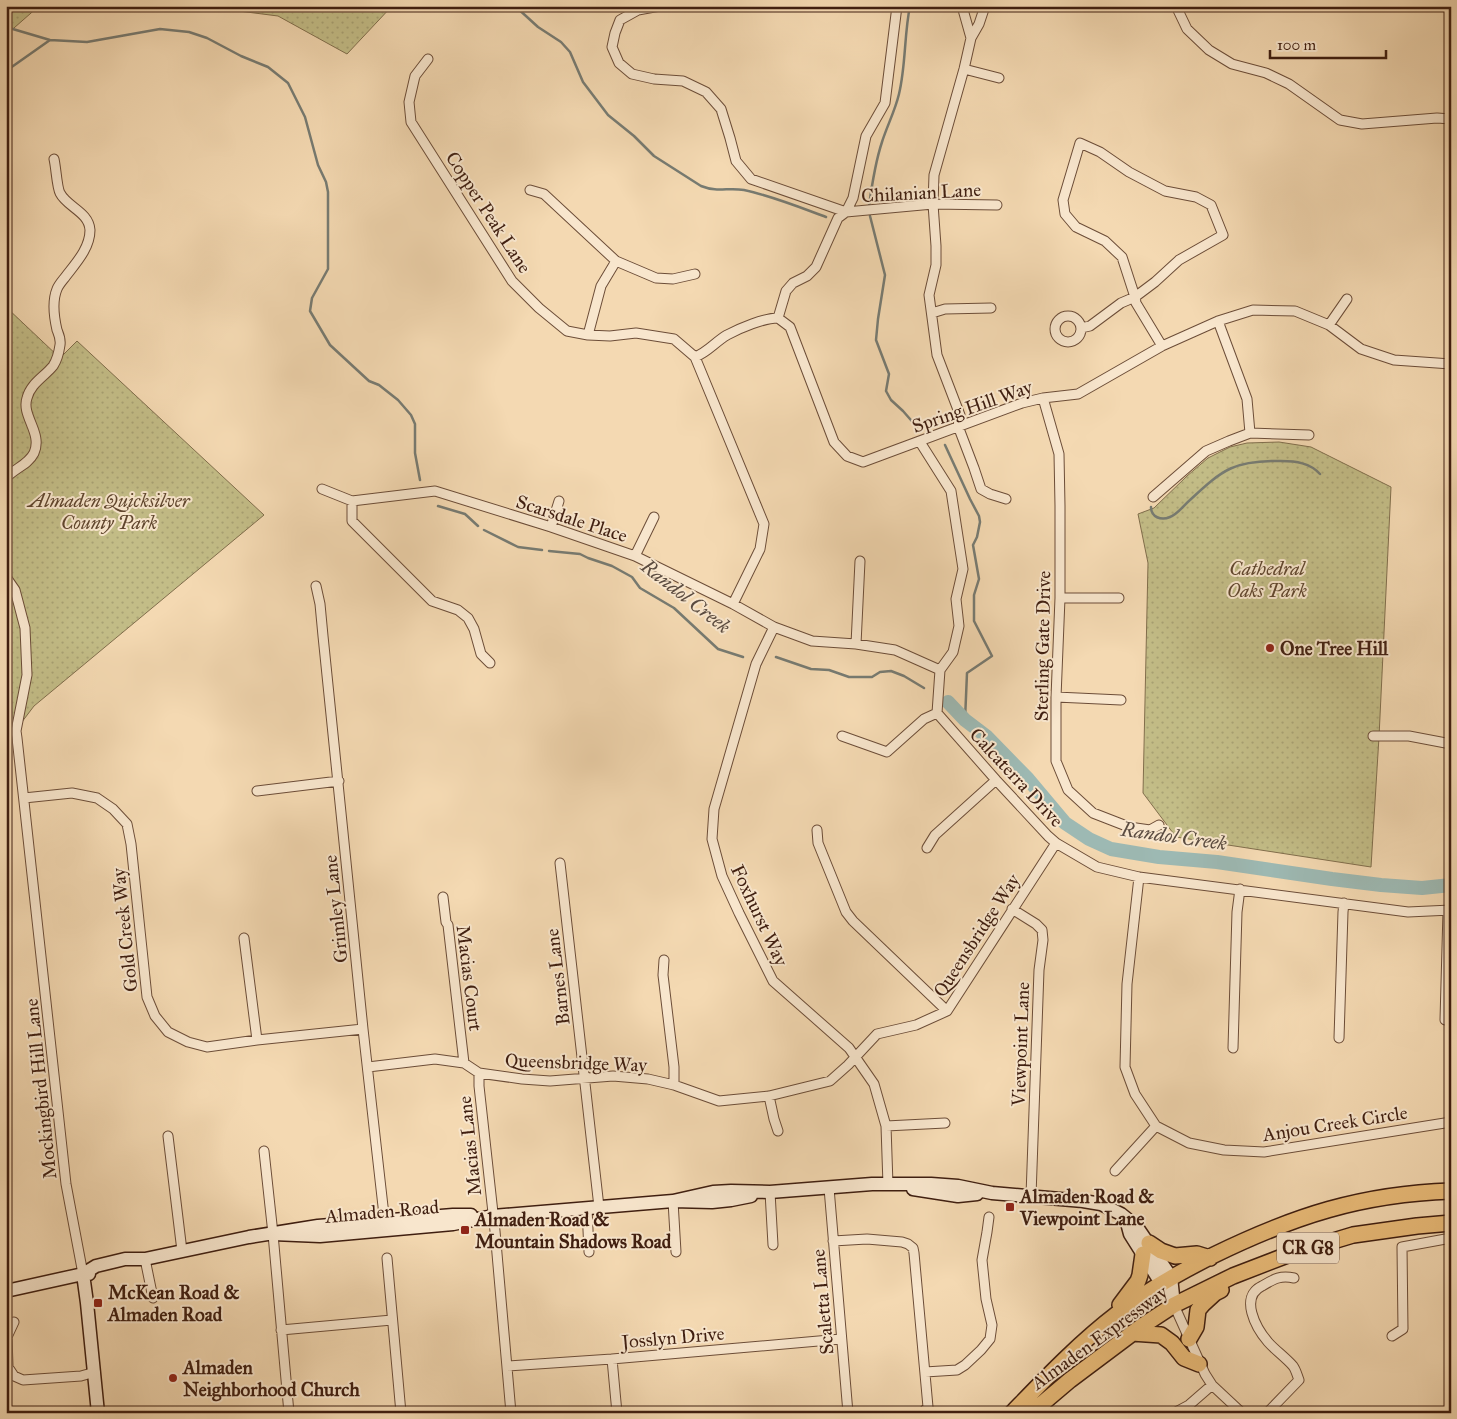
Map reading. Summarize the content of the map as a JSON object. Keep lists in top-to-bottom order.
{
  "streets": {
    "main road": ["CR G8", "Almaden Expressway"],
    "street": [
      "Chilanian Lane",
      "Copper Peak Lane",
      "Spring Hill Way",
      "Scarsdale Place",
      "Sterling Gate Drive",
      "Calcaterra Drive",
      "Grimley Lane",
      "Foxhurst Way",
      "Gold Creek Way",
      "Queensbridge Way",
      "Barnes Lane",
      "Macias Court",
      "Viewpoint Lane",
      "Mockingbird Hill Lane",
      "Anjou Creek Circle",
      "Macias Lane",
      "Almaden Road",
      "Scaletta Lane",
      "Josslyn Drive"
    ]
  },
  "crossings": [
    ["Copper Peak Lane", "Scarsdale Place"],
    ["Spring Hill Way", "Sterling Gate Drive"],
    ["Scarsdale Place", "Foxhurst Way"],
    ["Calcaterra Drive", "Queensbridge Way"],
    ["Calcaterra Drive", "Anjou Creek Circle"],
    ["Grimley Lane", "Gold Creek Way"],
    ["Grimley Lane", "Queensbridge Way"],
    ["Grimley Lane", "Almaden Road"],
    ["Foxhurst Way", "Queensbridge Way"],
    ["Foxhurst Way", "Almaden Road"],
    ["Gold Creek Way", "Mockingbird Hill Lane"],
    ["Queensbridge Way", "Barnes Lane"],
    ["Queensbridge Way", "Macias Court"],
    ["Queensbridge Way", "Viewpoint Lane"],
    ["Queensbridge Way", "Macias Lane"],
    ["Barnes Lane", "Almaden Road"],
    ["Viewpoint Lane", "Almaden Road"],
    ["Mockingbird Hill Lane", "Almaden Road"],
    ["Macias Lane", "Almaden Road"],
    ["Macias Lane", "Josslyn Drive"],
    ["Almaden Road", "Scaletta Lane"],
    ["Almaden Road", "Almaden Expressway"],
    ["Scaletta Lane", "Josslyn Drive"]
  ],
  "water": ["Randol Creek"],
  "parks": ["Almaden Quicksilver County Park", "Cathedral Oaks Park"],
  "places": {
    "other": ["One Tree Hill", "Almaden Neighborhood Church"],
    "transit": ["Almaden Road & Viewpoint Lane", "Almaden Road & Mountain Shadows Road", "McKean Road & Almaden Road"]
  },
  "scale_bar": "100 m"
}
